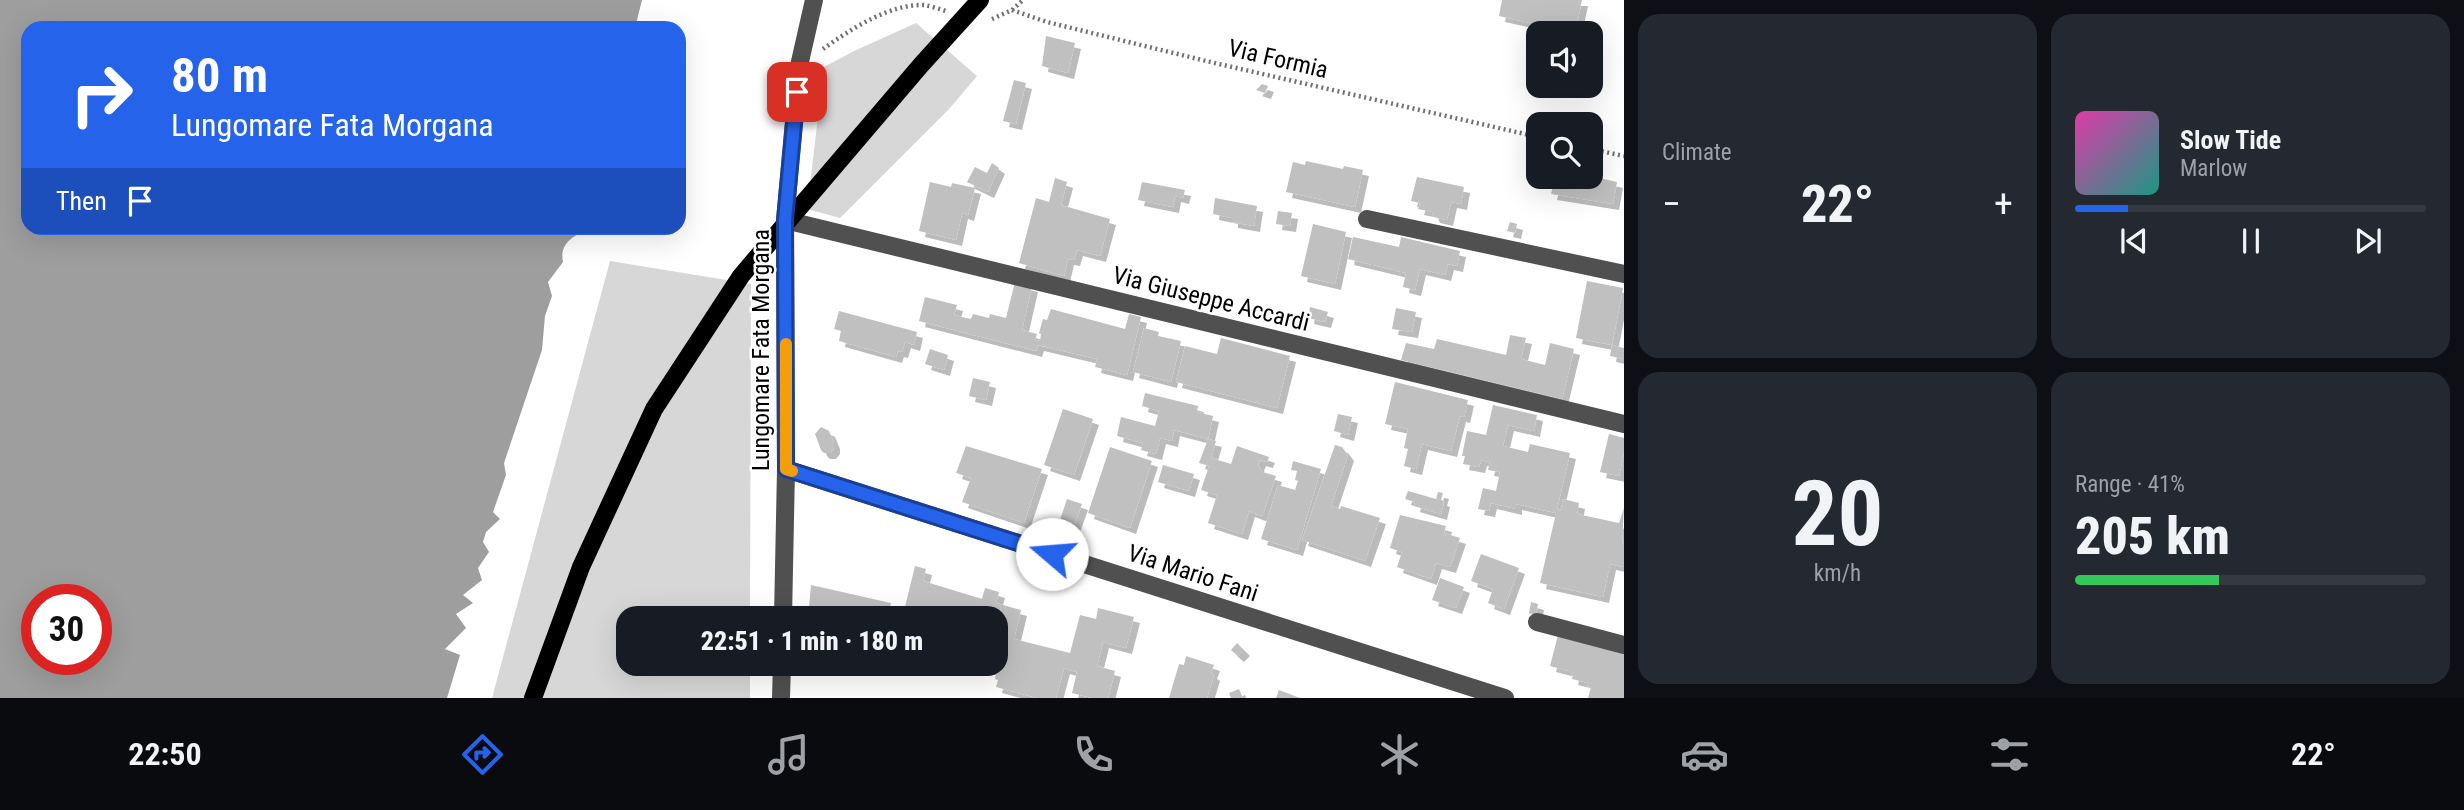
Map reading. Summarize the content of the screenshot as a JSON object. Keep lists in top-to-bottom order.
{
  "streets": {
    "street": ["Via Giuseppe Accardi", "Lungomare Fata Morgana", "Via Mario Fani"],
    "path": ["Via Formia"]
  },
  "crossings": [
    ["Via Giuseppe Accardi", "Lungomare Fata Morgana"],
    ["Lungomare Fata Morgana", "Via Mario Fani"]
  ],
  "page": {
    "tile": [
      "Climate",
      ["20", "km/h"],
      ["Range · 41%", "205 km"]
    ],
    "turn": ["80 m", "Lungomare Fata Morgana"],
    "song": ["Slow Tide", "Marlow"],
    "then": "Then",
    "heat": ["−", "22°", "+"],
    "limit": "30",
    "trip": "22:51 · 1 min · 180 m",
    "tabs": ["22:50", "22°"]
  }
}
